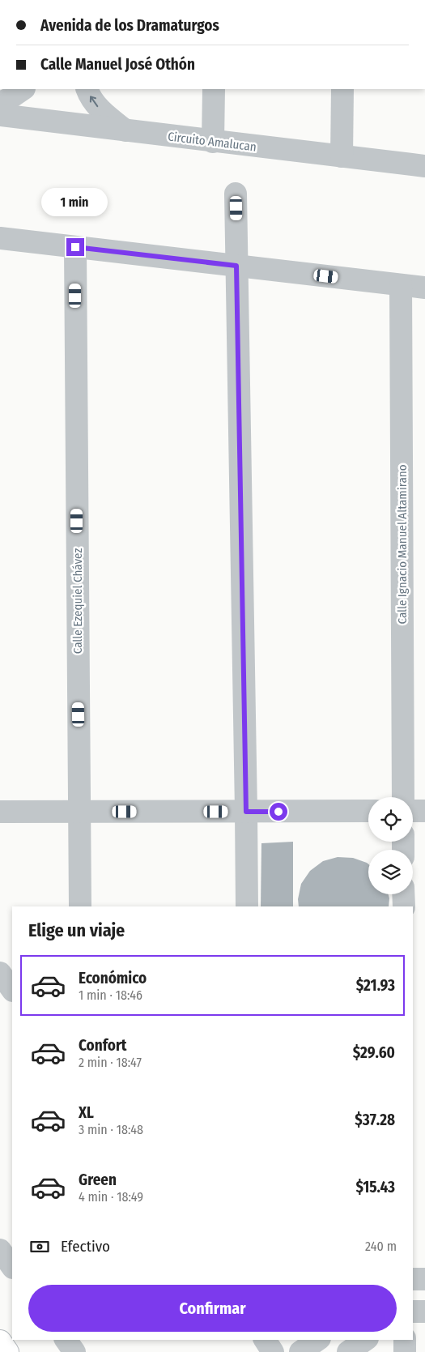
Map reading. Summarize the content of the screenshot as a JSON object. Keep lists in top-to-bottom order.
{
  "streets": {
    "street": ["Circuito Amalucan", "Calle Ignacio Manuel Altamirano", "Calle Ezequiel Chávez"]
  },
  "page": {
    "banner": ["Avenida de los Dramaturgos", "Calle Manuel José Othón"],
    "bubble": "1 min",
    "heading": "Elige un viaje",
    "list": [
      {
        "name": "Económico",
        "note": "1 min · 18:46",
        "value": "$21.93"
      },
      {
        "name": "Confort",
        "note": "2 min · 18:47",
        "value": "$29.60"
      },
      {
        "name": "XL",
        "note": "3 min · 18:48",
        "value": "$37.28"
      },
      {
        "name": "Green",
        "note": "4 min · 18:49",
        "value": "$15.43"
      }
    ],
    "pay": ["Efectivo", "240 m"],
    "buttons": "Confirmar"
  }
}
